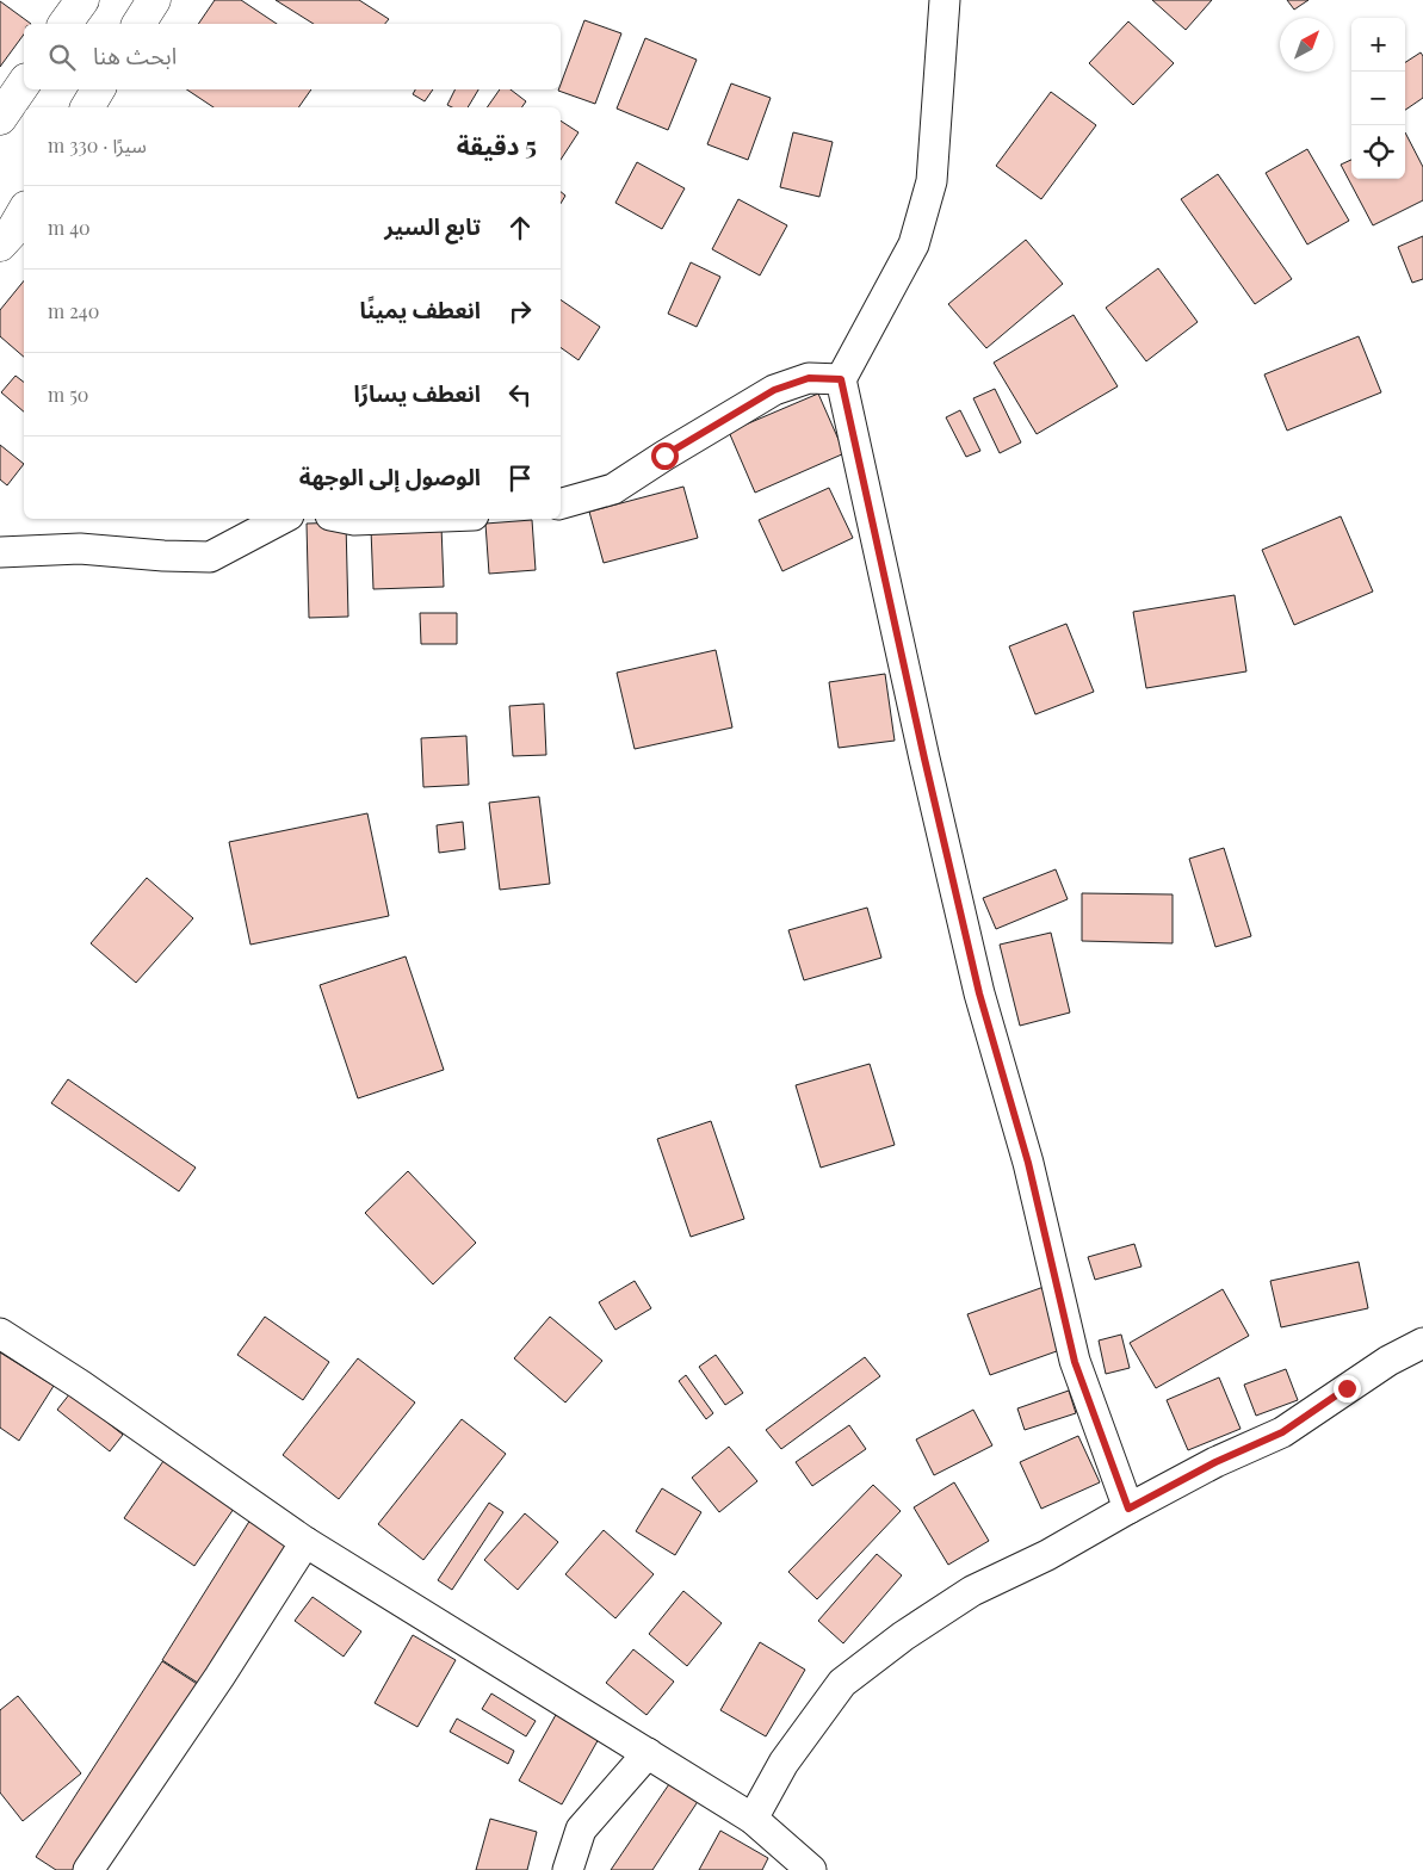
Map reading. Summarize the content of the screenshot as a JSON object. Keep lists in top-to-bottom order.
{
  "north": "top right",
  "page": {
    "map_buttons": ["+", "−"],
    "search": "ابحث هنا",
    "heading": ["5 دقيقة", "سيرًا · 330 m"],
    "list": [
      ["تابع السير", "40 m"],
      ["انعطف يمينًا", "240 m"],
      ["انعطف يسارًا", "50 m"],
      "الوصول إلى الوجهة"
    ]
  }
}
